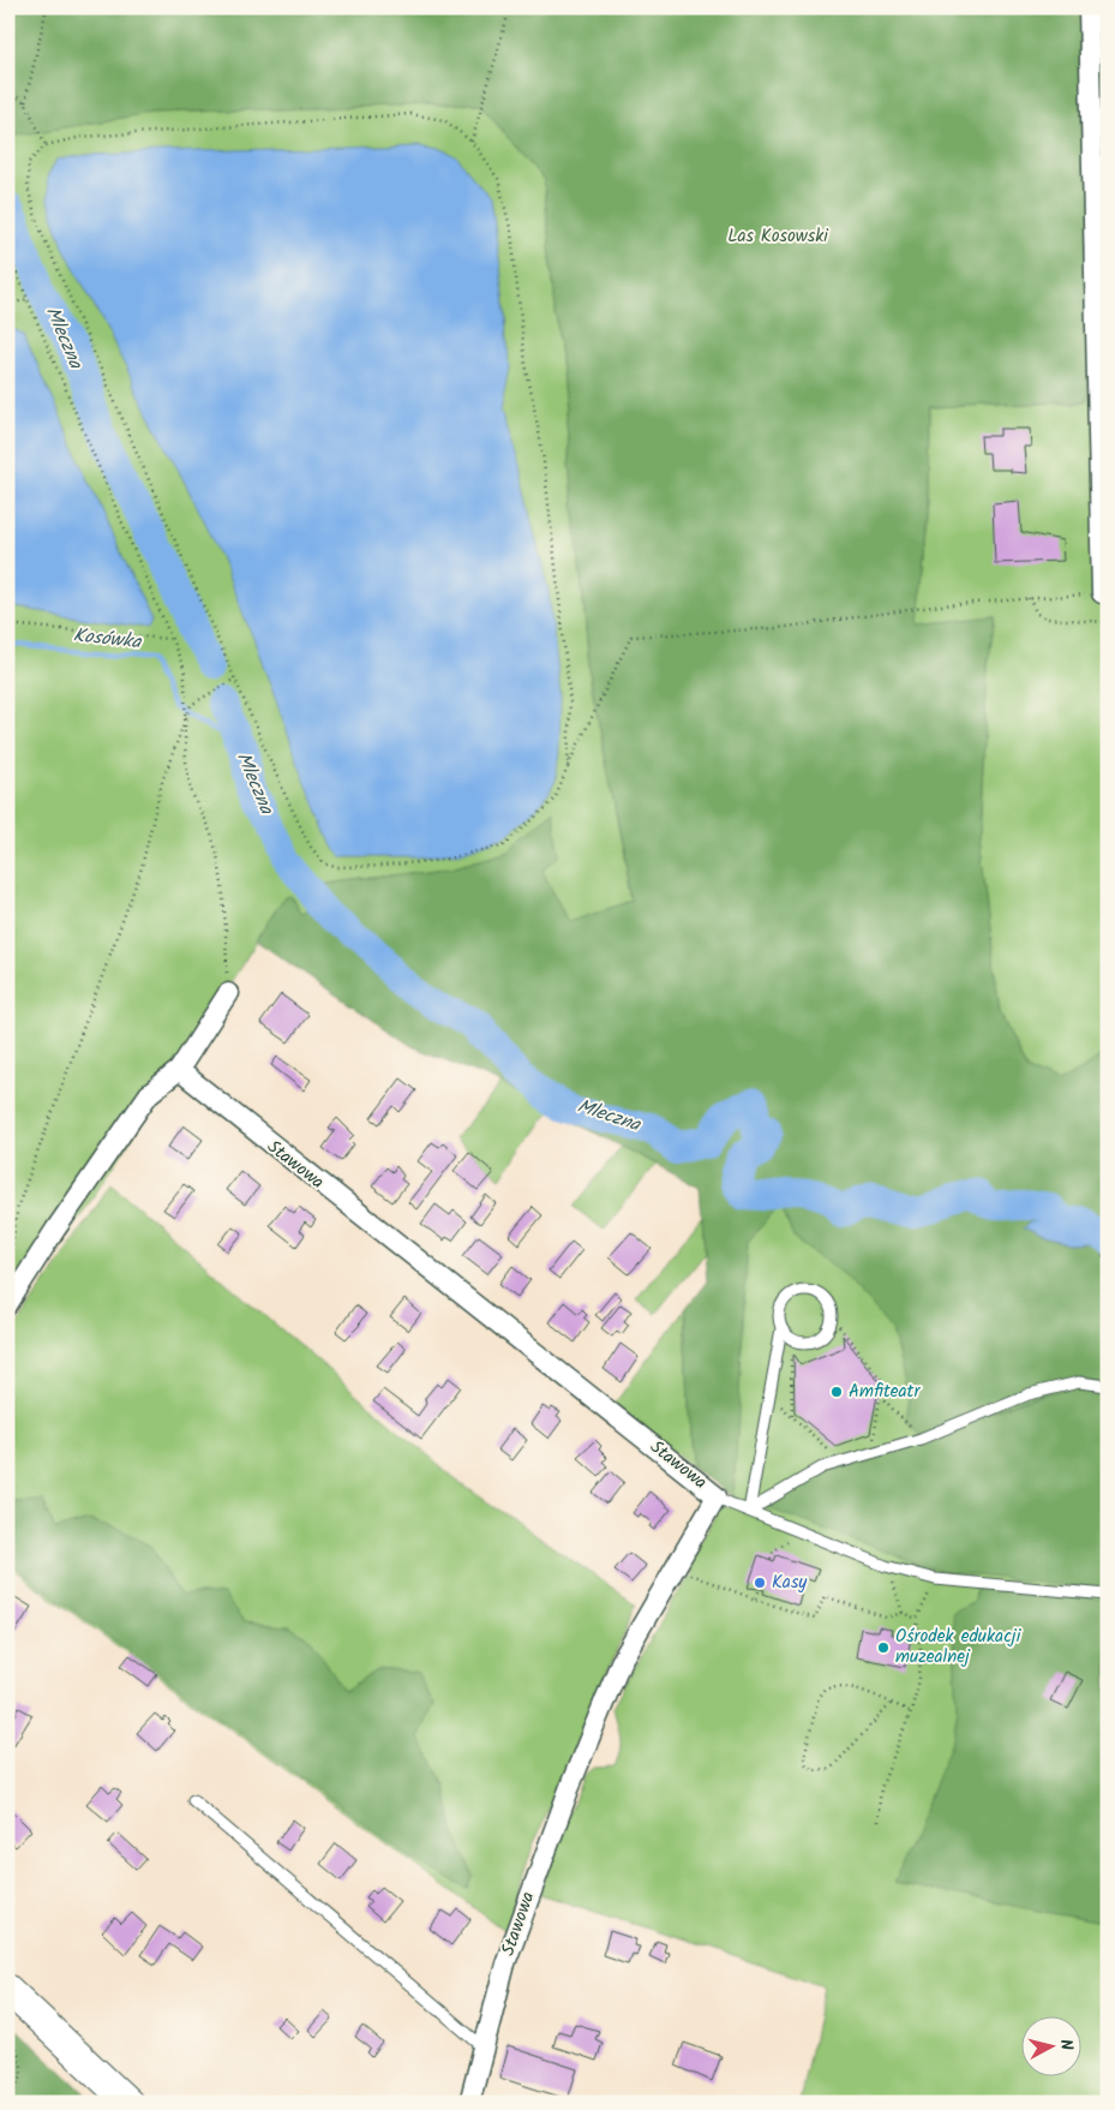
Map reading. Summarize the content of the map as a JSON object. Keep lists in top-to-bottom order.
{
  "streets": {
    "street": ["Stawowa"]
  },
  "water": ["Mleczna", "Kosówka"],
  "parks": ["Las Kosowski"],
  "places": ["Amfiteatr", "Kasy", "Ośrodek edukacji muzealnej"],
  "north": "right"
}
